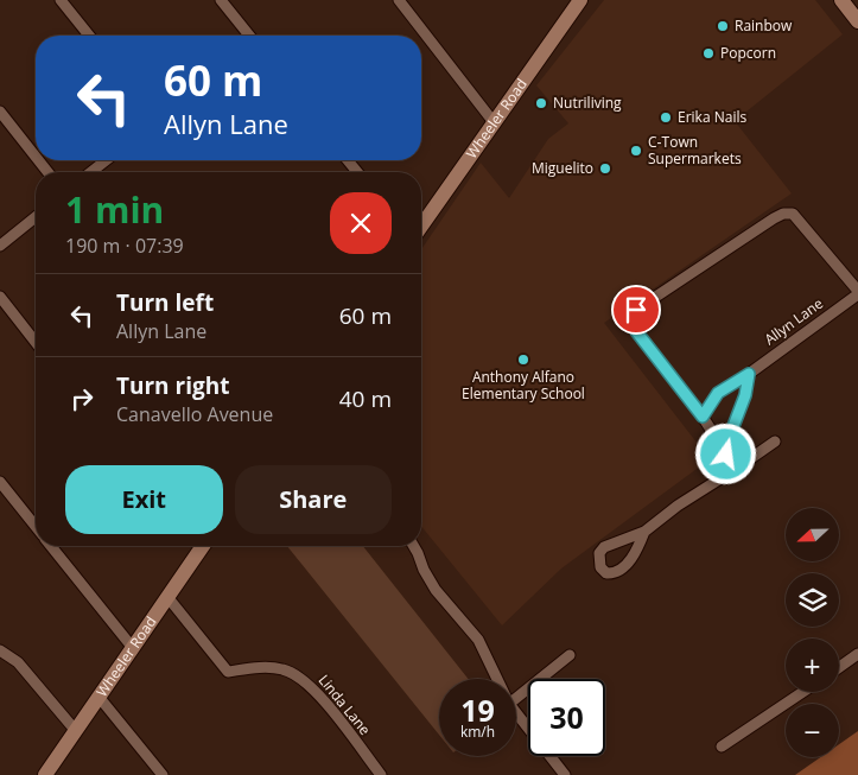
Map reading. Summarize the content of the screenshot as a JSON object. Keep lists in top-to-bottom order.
{
  "streets": {
    "main road": ["Wheeler Road"],
    "street": ["Allyn Lane", "Linda Lane"]
  },
  "crossings": [
    ["Wheeler Road", "Linda Lane"]
  ],
  "places": [
    "Rainbow",
    "Popcorn",
    "Nutriliving",
    "Erika Nails",
    "C‑Town Supermarkets",
    "Miguelito",
    "Anthony Alfano Elementary School"
  ],
  "north": "left",
  "page": {
    "turn": ["60 m", "Allyn Lane"],
    "heading": ["1 min", "190 m · 07:39"],
    "list": [
      {
        "name": "Turn left",
        "note": "Allyn Lane",
        "value": "60 m"
      },
      {
        "name": "Turn right",
        "note": "Canavello Avenue",
        "value": "40 m"
      }
    ],
    "buttons": ["Exit", "Share"],
    "map_buttons": ["+", "−"],
    "speed": "19 km/h",
    "limit": "30"
  }
}
